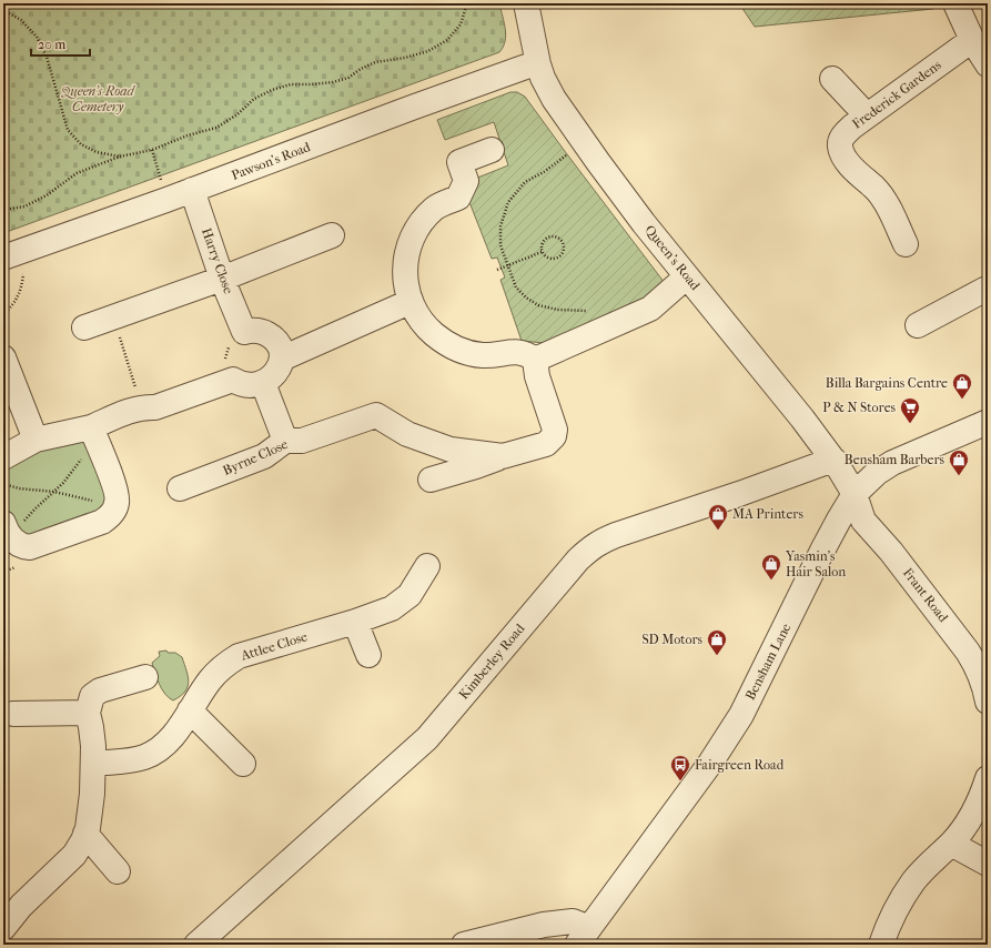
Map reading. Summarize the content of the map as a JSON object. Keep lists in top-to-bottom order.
{
  "streets": {
    "street": [
      "Frederick Gardens",
      "Pawson's Road",
      "Queen's Road",
      "Harry Close",
      "Byrne Close",
      "Frant Road",
      "Attlee Close",
      "Kimberley Road",
      "Bensham Lane"
    ]
  },
  "crossings": [
    ["Pawson's Road", "Queen's Road"],
    ["Pawson's Road", "Harry Close"],
    ["Queen's Road", "Frant Road"],
    ["Queen's Road", "Kimberley Road"],
    ["Queen's Road", "Bensham Lane"],
    ["Frant Road", "Bensham Lane"]
  ],
  "parks": ["Queen's Road Cemetery"],
  "places": {
    "shop": [
      "Billa Bargains Centre",
      "Bensham Barbers",
      "MA Printers",
      "Yasmin's Hair Salon",
      "SD Motors"
    ],
    "supermarket": ["P & N Stores"],
    "bus stop": ["Fairgreen Road"]
  },
  "scale_bar": "20 m"
}
